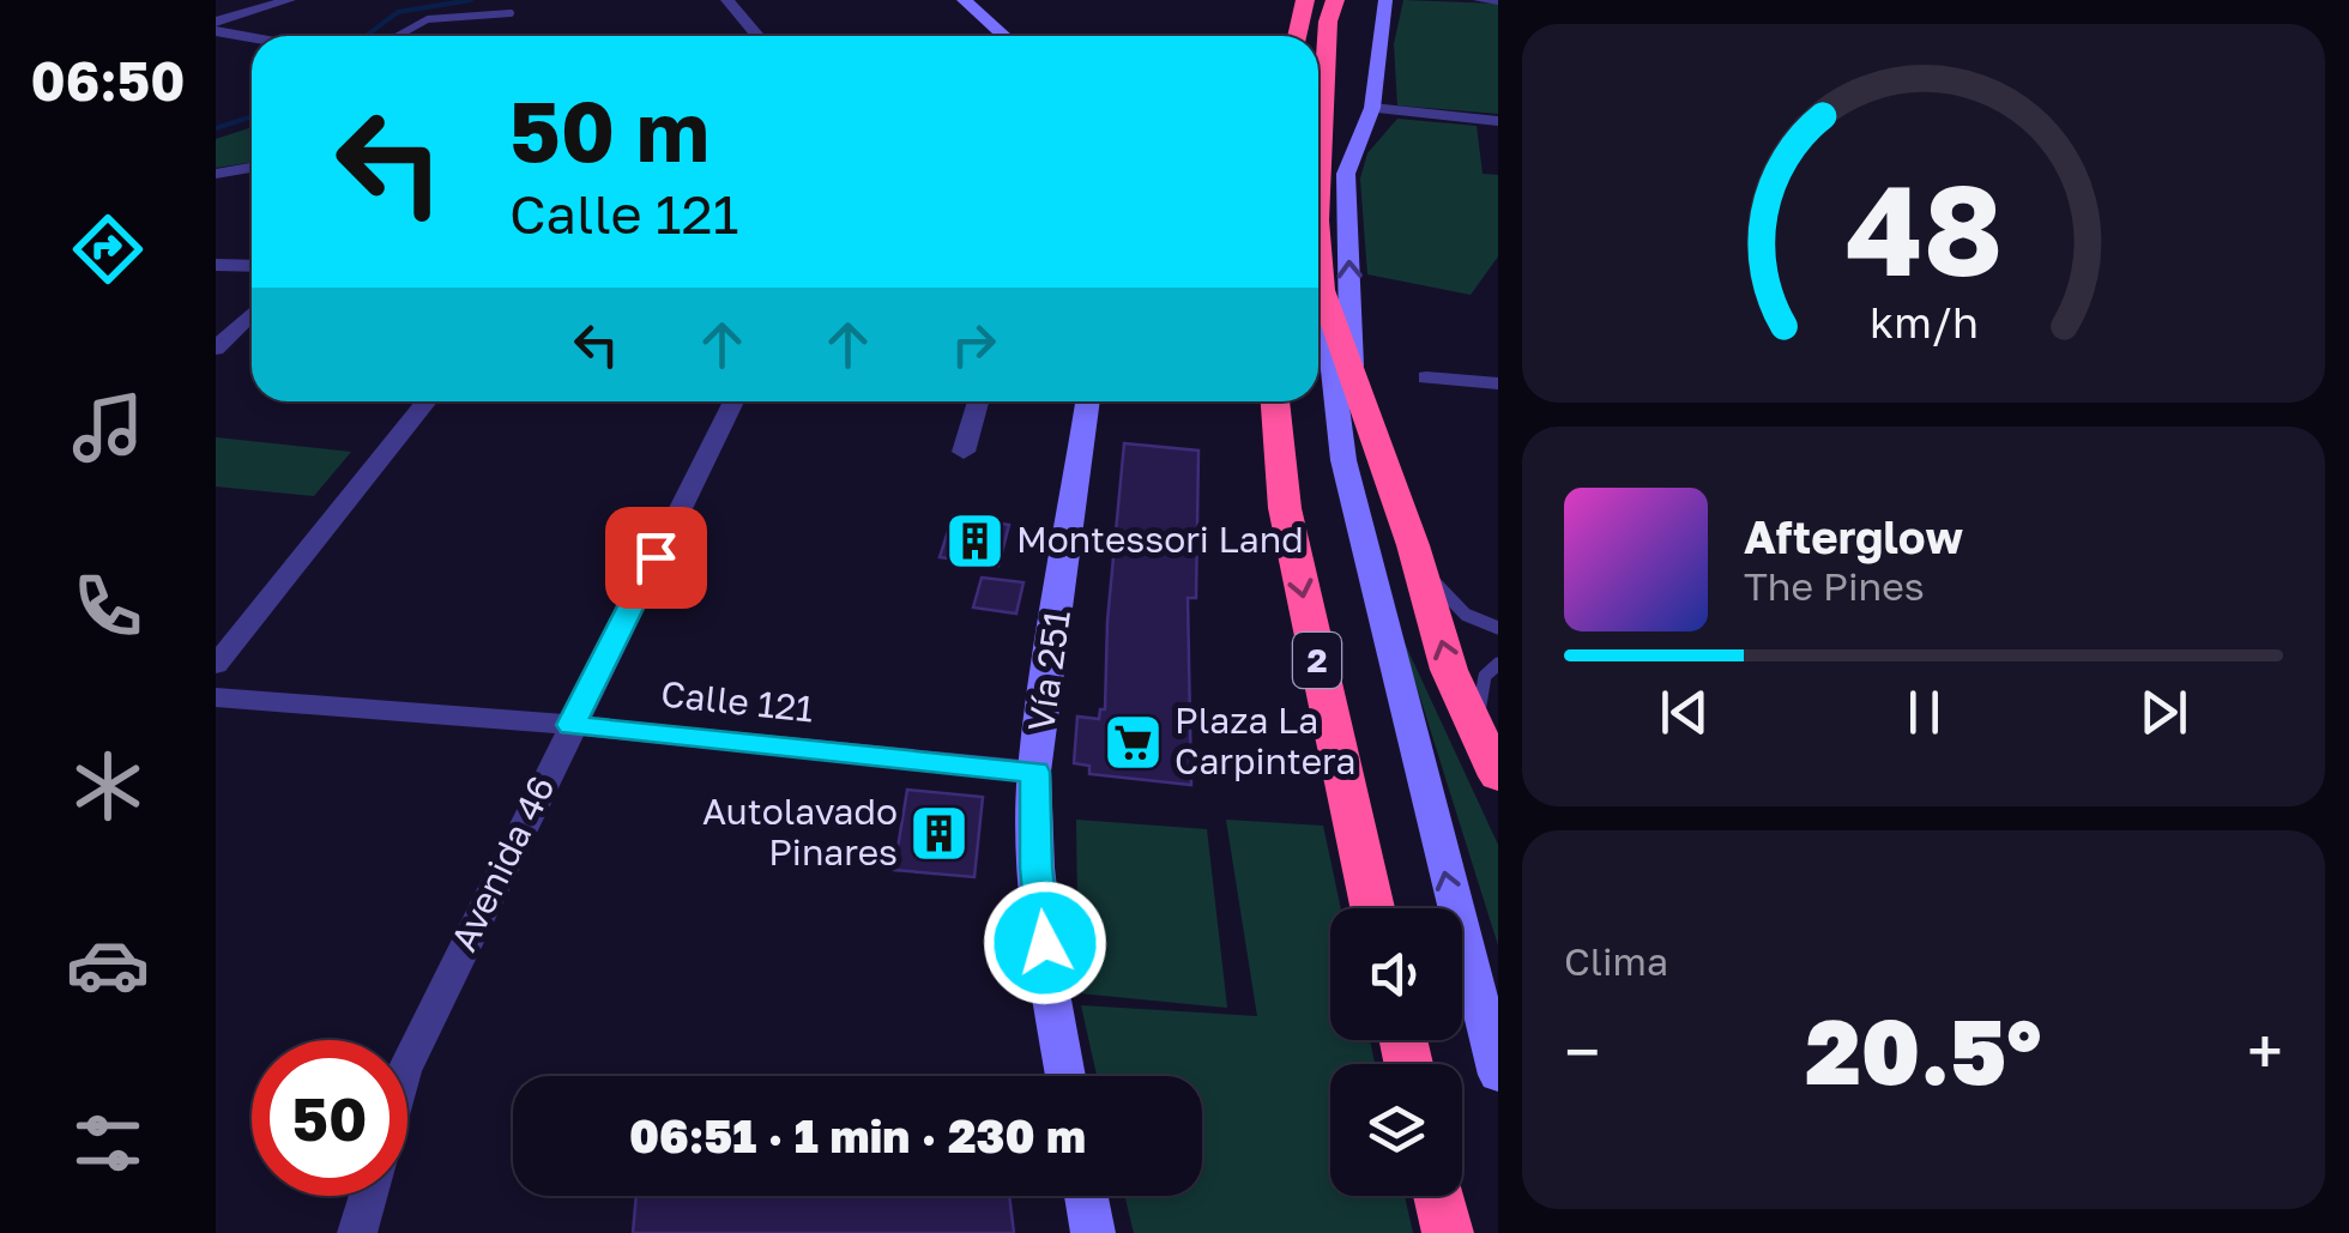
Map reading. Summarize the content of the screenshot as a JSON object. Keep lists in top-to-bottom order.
{
  "streets": {
    "highway": ["2"],
    "main road": ["Vía 251"],
    "street": ["Calle 121", "Avenida 46"]
  },
  "crossings": [
    ["Vía 251", "Calle 121"],
    ["Calle 121", "Avenida 46"]
  ],
  "places": {
    "building": ["Montessori Land", "Autolavado Pinares"],
    "supermarket": ["Plaza La Carpintera"]
  },
  "page": {
    "tabs": "06:50",
    "turn": ["50 m", "Calle 121"],
    "song": ["Afterglow", "The Pines"],
    "tile": "Clima",
    "heat": ["−", "20.5°", "+"],
    "limit": "50",
    "trip": "06:51 · 1 min · 230 m",
    "gauge": ["48", "km/h"]
  }
}
